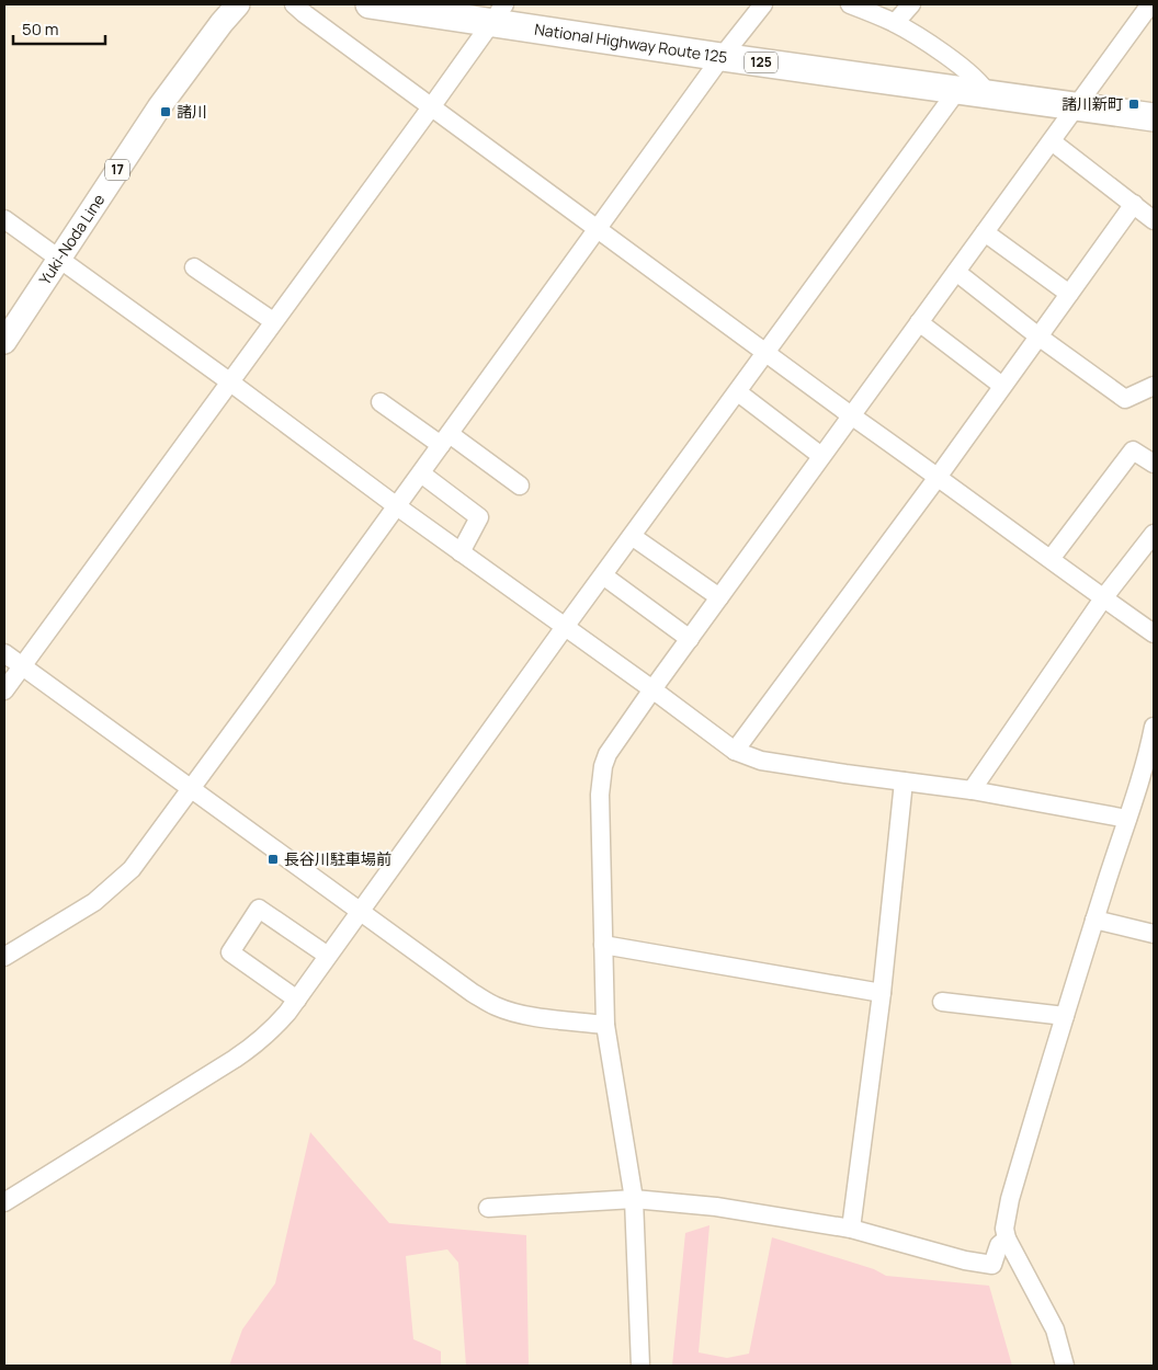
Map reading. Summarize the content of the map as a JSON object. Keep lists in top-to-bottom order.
{
  "streets": {
    "highway": ["National Highway Route 125", "125"],
    "main road": ["17", "Yuki-Noda Line"]
  },
  "places": {
    "transit": ["諸川新町", "諸川", "長谷川駐車場前"]
  },
  "scale_bar": "50 m"
}
